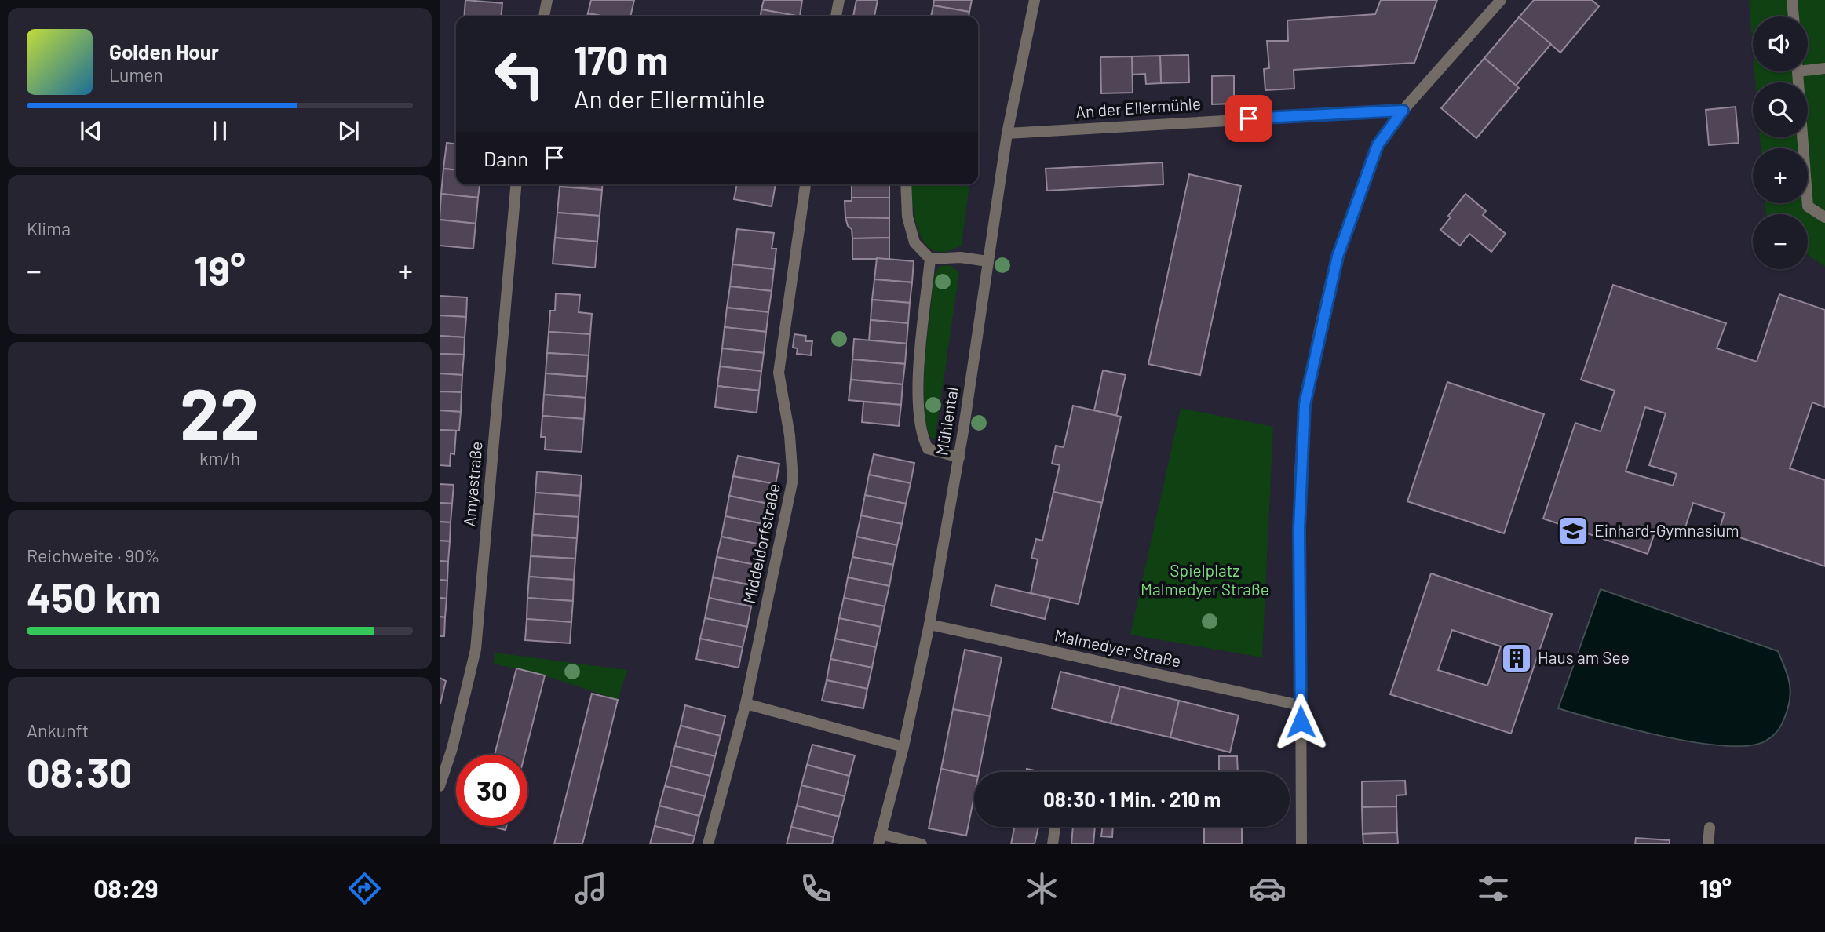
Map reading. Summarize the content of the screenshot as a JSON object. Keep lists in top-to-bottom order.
{
  "streets": {
    "street": [
      "An der Ellermühle",
      "Mühlental",
      "Amyastraße",
      "Middeldorfstraße",
      "Malmedyer Straße"
    ]
  },
  "crossings": [
    ["An der Ellermühle", "Mühlental"],
    ["Mühlental", "Malmedyer Straße"]
  ],
  "parks": ["Spielplatz Malmedyer Straße"],
  "places": {
    "school or university": ["Einhard-Gymnasium"],
    "building": ["Haus am See"]
  },
  "page": {
    "map_buttons": ["+", "−"],
    "turn": ["170 m", "An der Ellermühle"],
    "song": ["Golden Hour", "Lumen"],
    "then": "Dann",
    "tile": [
      "Klima",
      ["22", "km/h"],
      ["Reichweite · 90%", "450 km"],
      ["Ankunft", "08:30"]
    ],
    "heat": ["−", "19°", "+"],
    "limit": "30",
    "trip": "08:30 · 1 Min. · 210 m",
    "tabs": ["08:29", "19°"]
  }
}
